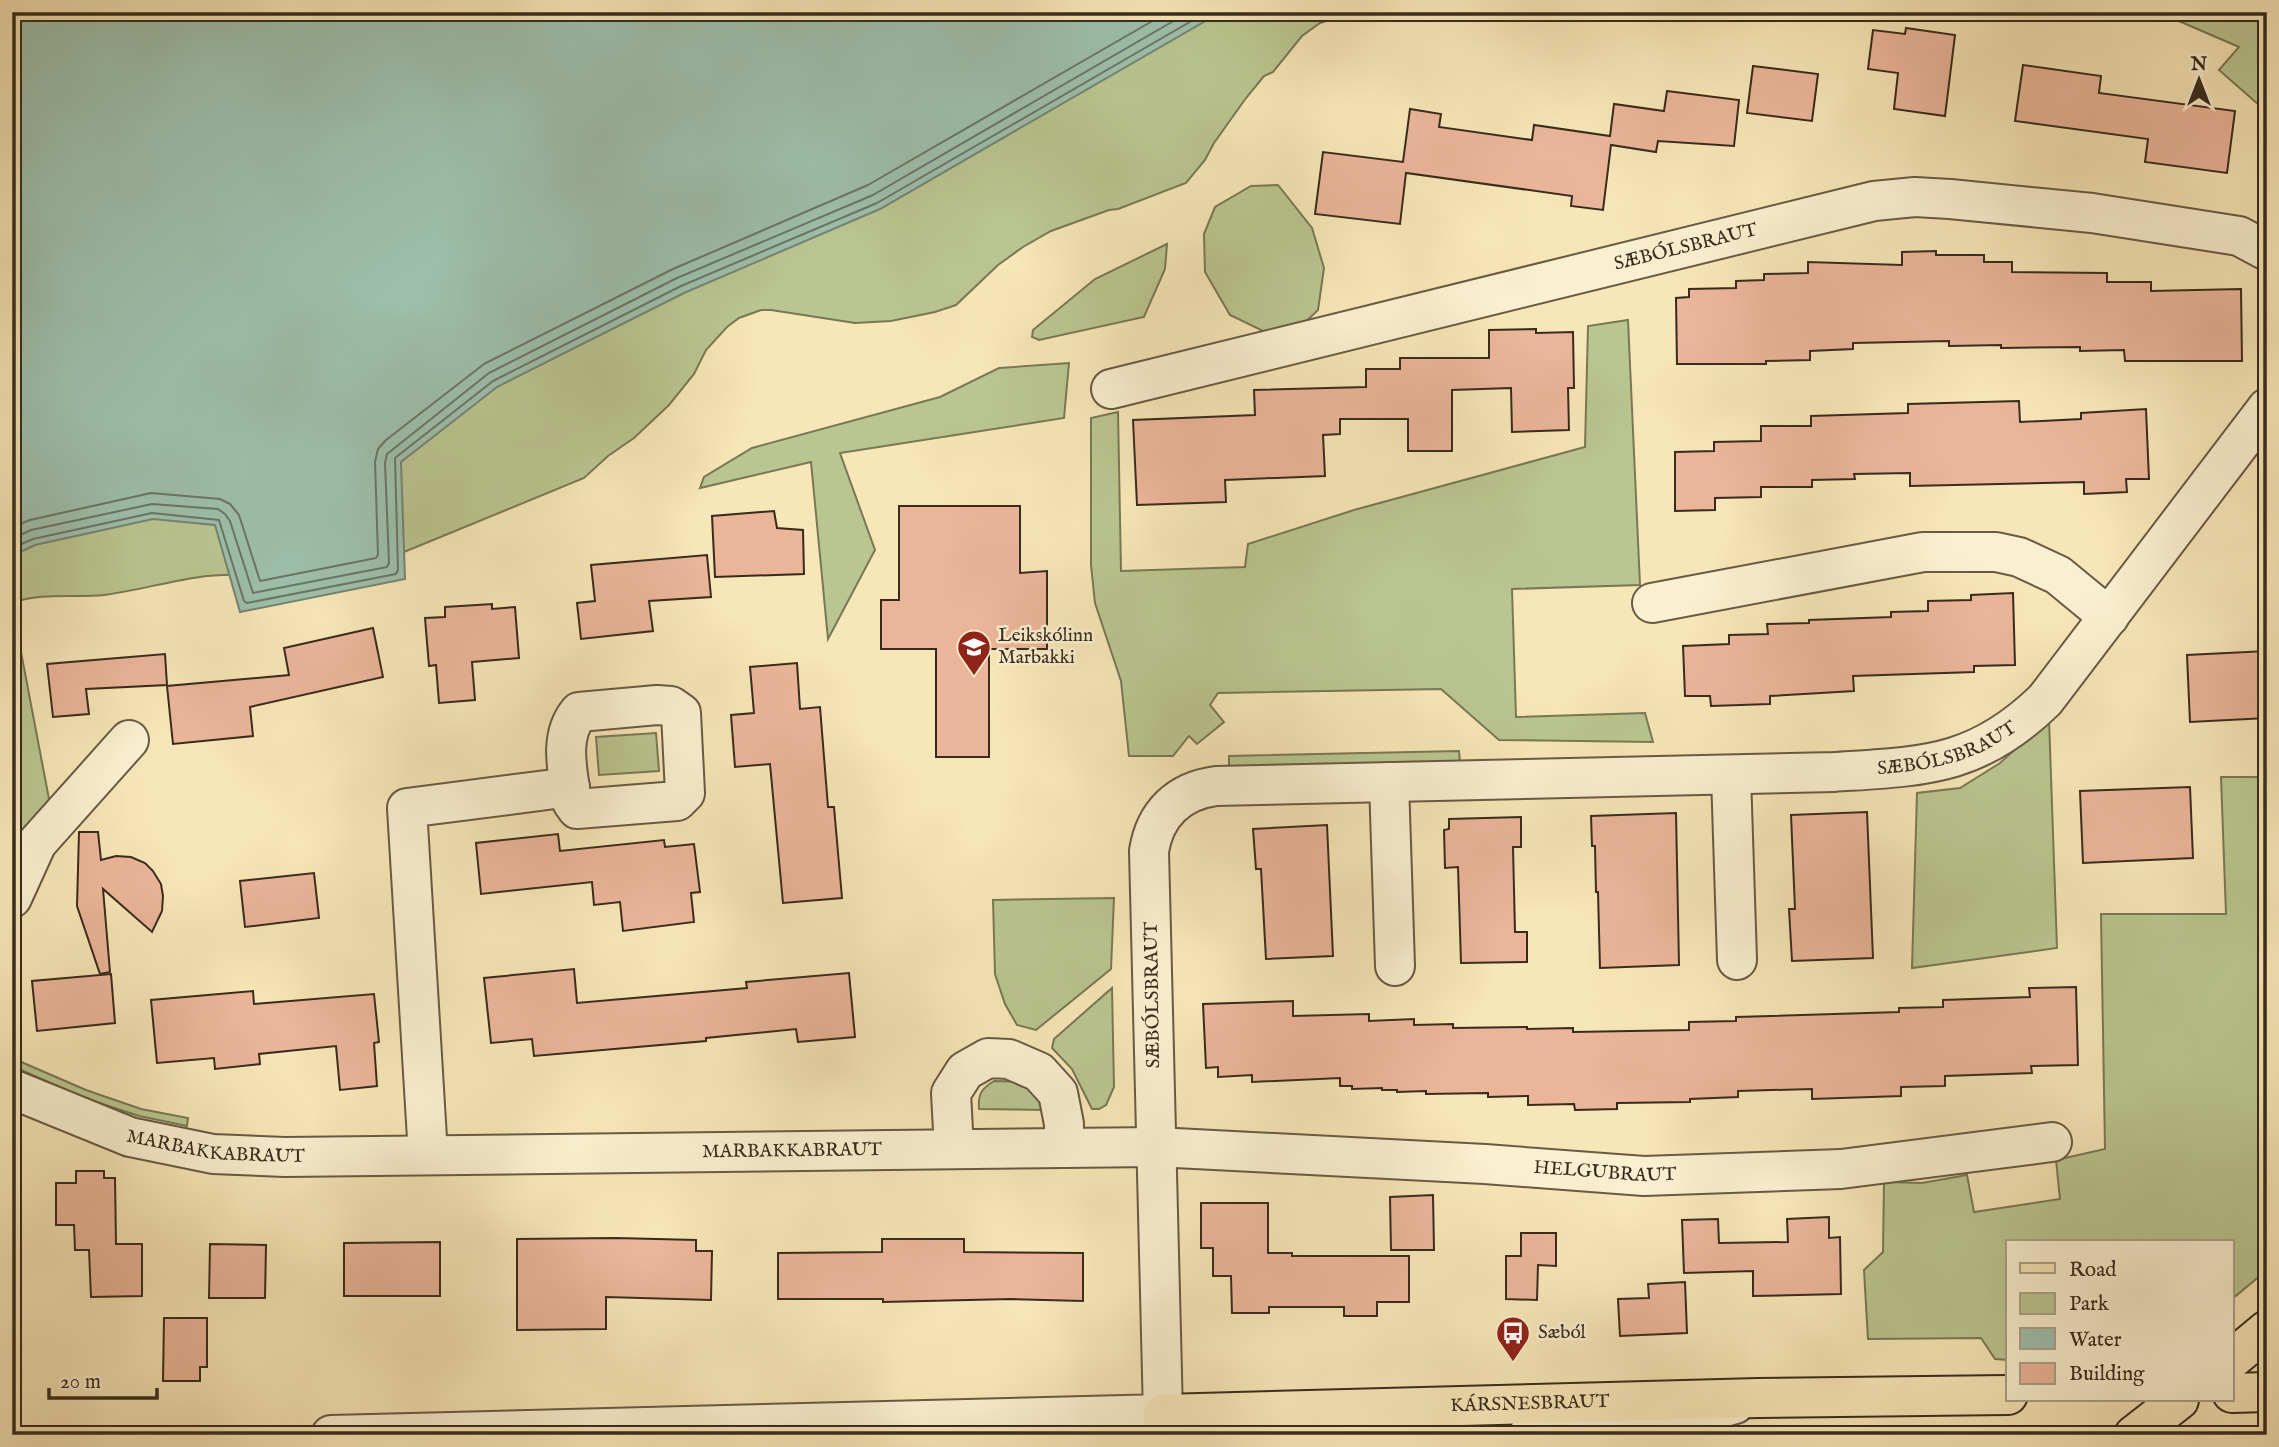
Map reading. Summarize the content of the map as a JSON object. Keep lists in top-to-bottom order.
{
  "streets": {
    "main road": ["KÁRSNESBRAUT"],
    "street": ["SÆBÓLSBRAUT", "MARBAKKABRAUT", "HELGUBRAUT"]
  },
  "crossings": [
    ["SÆBÓLSBRAUT", "MARBAKKABRAUT"],
    ["SÆBÓLSBRAUT", "HELGUBRAUT"],
    ["SÆBÓLSBRAUT", "KÁRSNESBRAUT"],
    ["MARBAKKABRAUT", "HELGUBRAUT"]
  ],
  "places": {
    "school or university": ["Leikskólinn Marbakki"],
    "bus stop": ["Sæból"]
  },
  "legend": [
    "Road",
    "Park",
    "Water",
    "Building"
  ],
  "scale_bar": "20 m",
  "north": "top"
}
